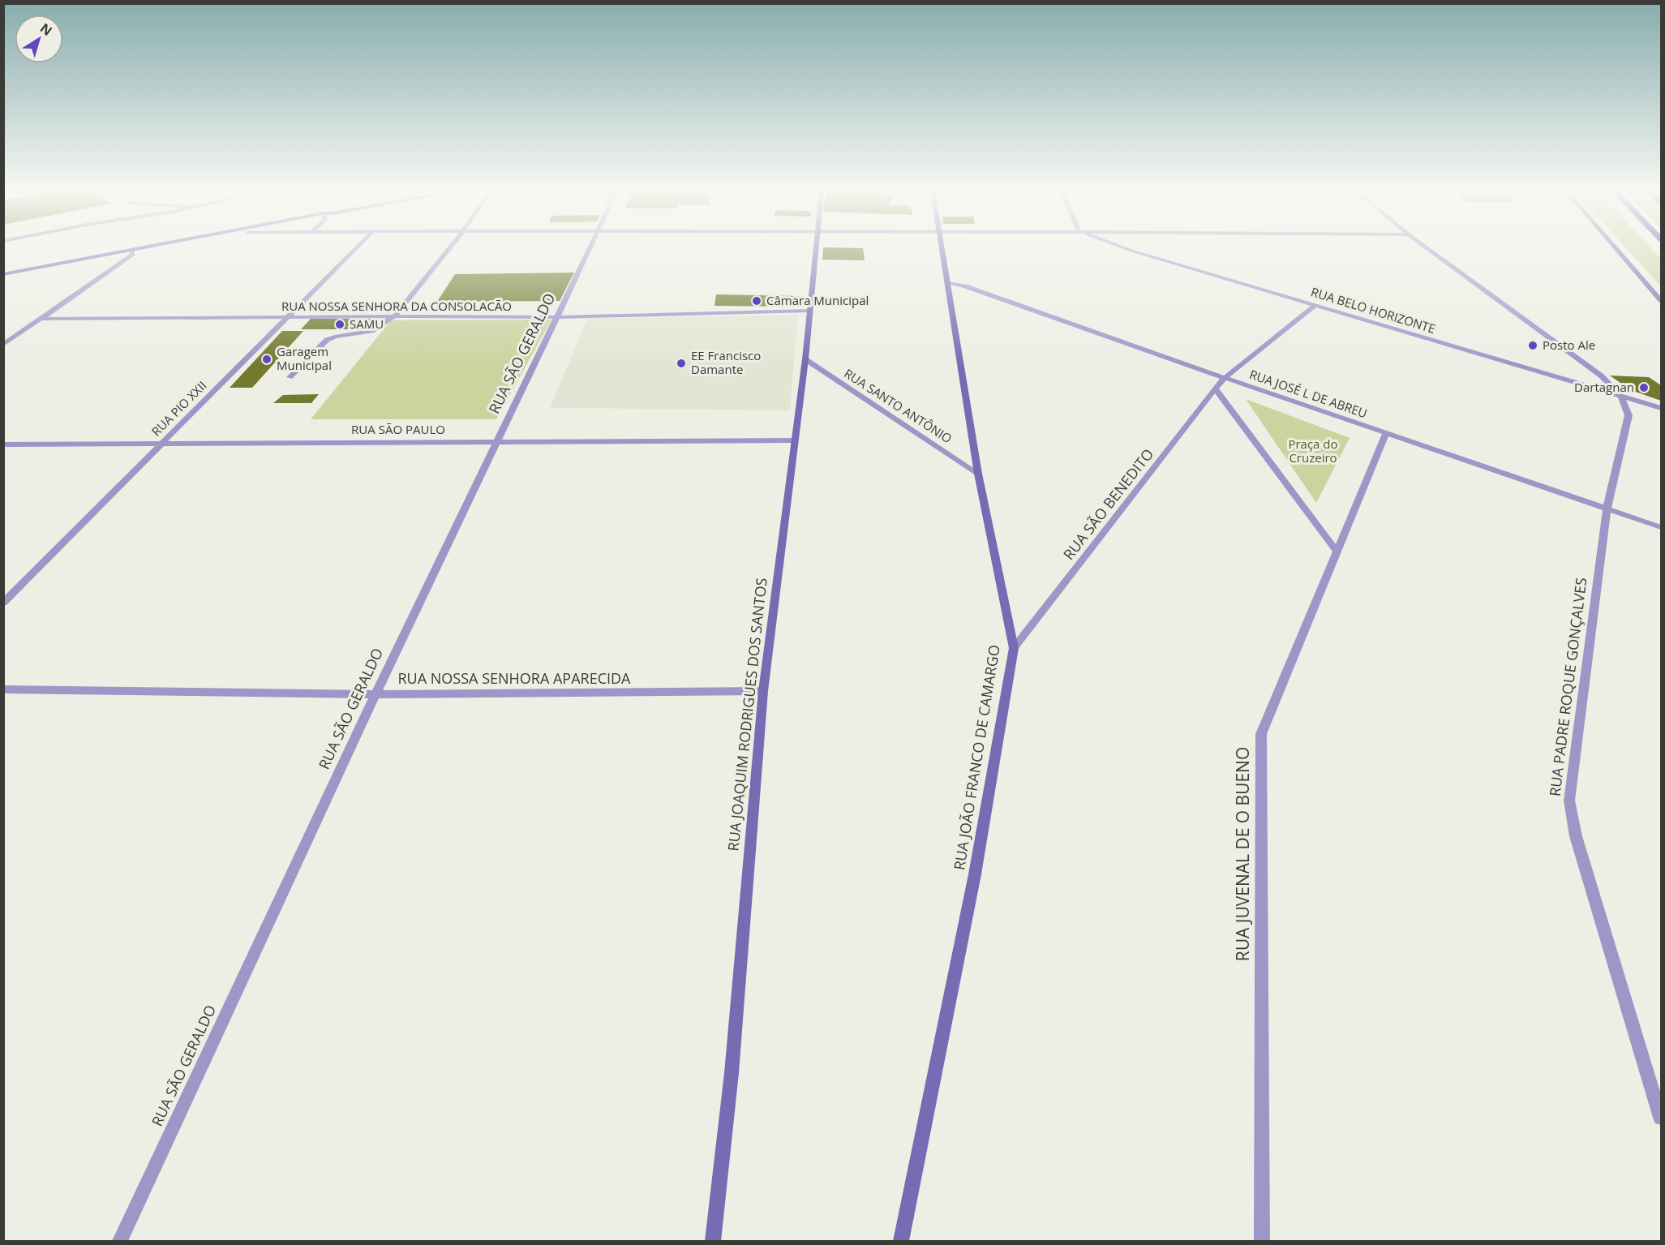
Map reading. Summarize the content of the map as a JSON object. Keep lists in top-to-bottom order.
{
  "streets": {
    "street": [
      "RUA NOSSA SENHORA DA CONSOLACÃO",
      "RUA BELO HORIZONTE",
      "RUA SÃO GERALDO",
      "RUA JOSÉ L DE ABREU",
      "RUA SANTO ANTÔNIO",
      "RUA PIO XXII",
      "RUA SÃO PAULO",
      "RUA SÃO BENEDITO",
      "RUA NOSSA SENHORA APARECIDA",
      "RUA PADRE ROQUE GONÇALVES",
      "RUA JOAQUIM RODRIGUES DOS SANTOS",
      "RUA JOÃO FRANCO DE CAMARGO",
      "RUA JUVENAL DE O BUENO"
    ]
  },
  "crossings": [
    ["RUA NOSSA SENHORA DA CONSOLACÃO", "RUA SÃO GERALDO"],
    ["RUA NOSSA SENHORA DA CONSOLACÃO", "RUA PIO XXII"],
    ["RUA NOSSA SENHORA DA CONSOLACÃO", "RUA JOAQUIM RODRIGUES DOS SANTOS"],
    ["RUA BELO HORIZONTE", "RUA PADRE ROQUE GONÇALVES"],
    ["RUA SÃO GERALDO", "RUA SÃO PAULO"],
    ["RUA SÃO GERALDO", "RUA NOSSA SENHORA APARECIDA"],
    ["RUA JOSÉ L DE ABREU", "RUA SÃO BENEDITO"],
    ["RUA JOSÉ L DE ABREU", "RUA PADRE ROQUE GONÇALVES"],
    ["RUA JOSÉ L DE ABREU", "RUA JOÃO FRANCO DE CAMARGO"],
    ["RUA JOSÉ L DE ABREU", "RUA JUVENAL DE O BUENO"],
    ["RUA SANTO ANTÔNIO", "RUA JOAQUIM RODRIGUES DOS SANTOS"],
    ["RUA SANTO ANTÔNIO", "RUA JOÃO FRANCO DE CAMARGO"],
    ["RUA PIO XXII", "RUA SÃO PAULO"],
    ["RUA SÃO PAULO", "RUA JOAQUIM RODRIGUES DOS SANTOS"],
    ["RUA SÃO BENEDITO", "RUA JOÃO FRANCO DE CAMARGO"],
    ["RUA NOSSA SENHORA APARECIDA", "RUA JOAQUIM RODRIGUES DOS SANTOS"]
  ],
  "parks": ["Praça do Cruzeiro"],
  "places": [
    "Câmara Municipal",
    "SAMU",
    "Posto Ale",
    "Garagem Municipal",
    "EE Francisco Damante",
    "Dartagnan"
  ],
  "north": "top right"
}
